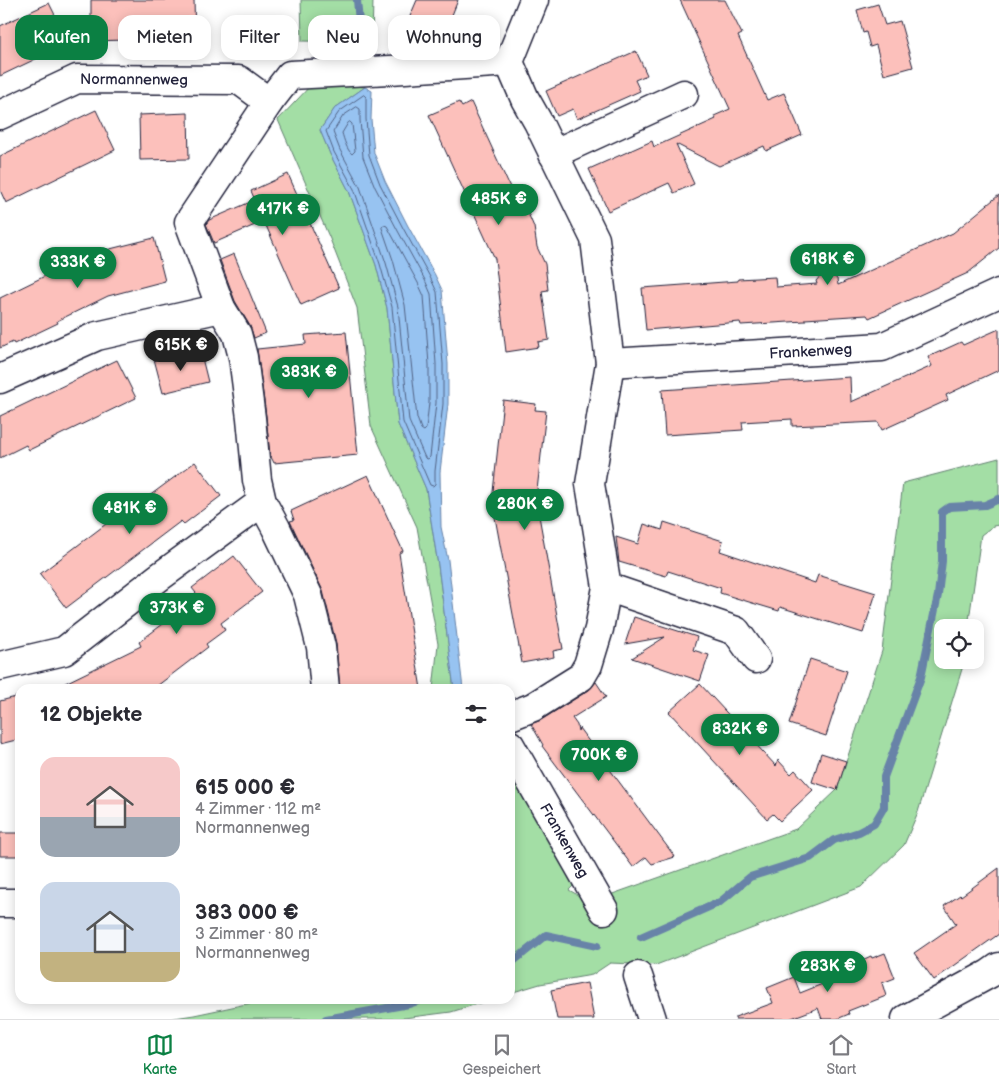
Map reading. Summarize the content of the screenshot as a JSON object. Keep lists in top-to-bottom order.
{
  "streets": {
    "street": ["Normannenweg", "Frankenweg"]
  },
  "page": {
    "chip": [
      "Kaufen",
      "Mieten",
      "Filter",
      "Neu",
      "Wohnung"
    ],
    "price": [
      "485K €",
      "417K €",
      "618K €",
      "333K €",
      "615K €",
      "383K €",
      "280K €",
      "481K €",
      "373K €",
      "832K €",
      "700K €",
      "283K €"
    ],
    "heading": "12 Objekte",
    "list": [
      {
        "name": "615 000 €",
        "note": "4 Zimmer · 112 m² · Normannenweg"
      },
      {
        "name": "383 000 €",
        "note": "3 Zimmer · 80 m² · Normannenweg"
      }
    ],
    "tabs": ["Karte", "Gespeichert", "Start"]
  }
}
